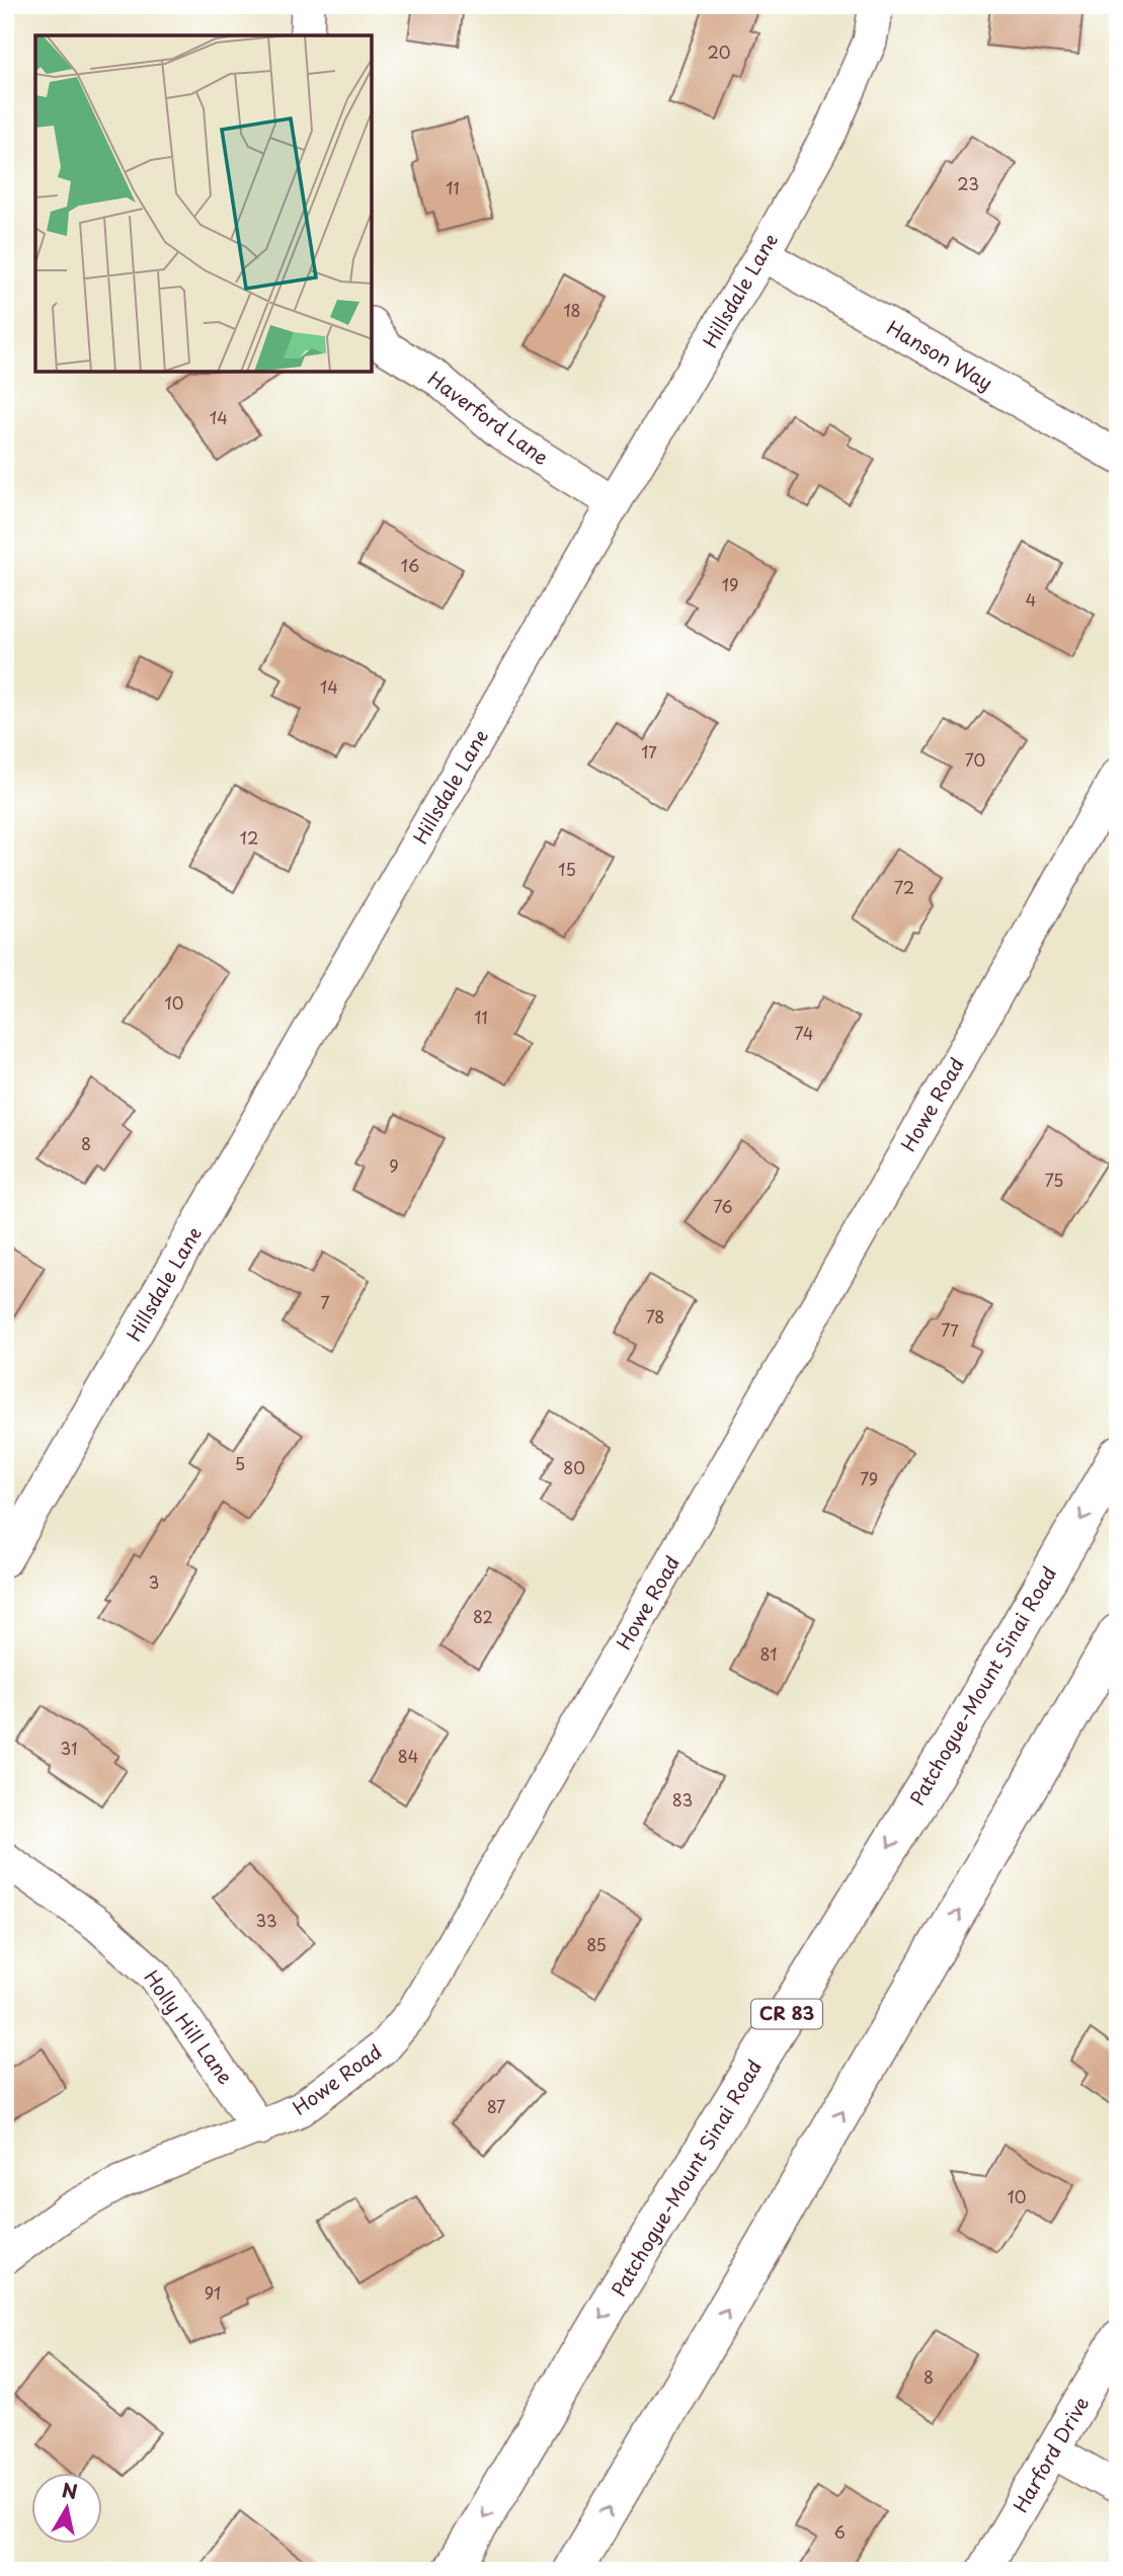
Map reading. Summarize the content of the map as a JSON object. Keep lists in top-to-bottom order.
{
  "streets": {
    "highway": ["Patchogue-Mount Sinai Road", "CR 83"],
    "street": [
      "Hillsdale Lane",
      "Hanson Way",
      "Haverford Lane",
      "Howe Road",
      "Holly Hill Lane",
      "Harford Drive"
    ]
  },
  "crossings": [
    ["Hillsdale Lane", "Hanson Way"],
    ["Hillsdale Lane", "Haverford Lane"],
    ["Howe Road", "Holly Hill Lane"]
  ],
  "house_numbers": [
    "20",
    "23",
    "11",
    "18",
    "14",
    "16",
    "19",
    "4",
    "14",
    "17",
    "70",
    "12",
    "15",
    "72",
    "10",
    "11",
    "74",
    "8",
    "9",
    "75",
    "76",
    "7",
    "78",
    "77",
    "5",
    "80",
    "79",
    "3",
    "82",
    "81",
    "31",
    "84",
    "83",
    "33",
    "85",
    "87",
    "10",
    "91",
    "8",
    "6"
  ],
  "north": "top"
}
